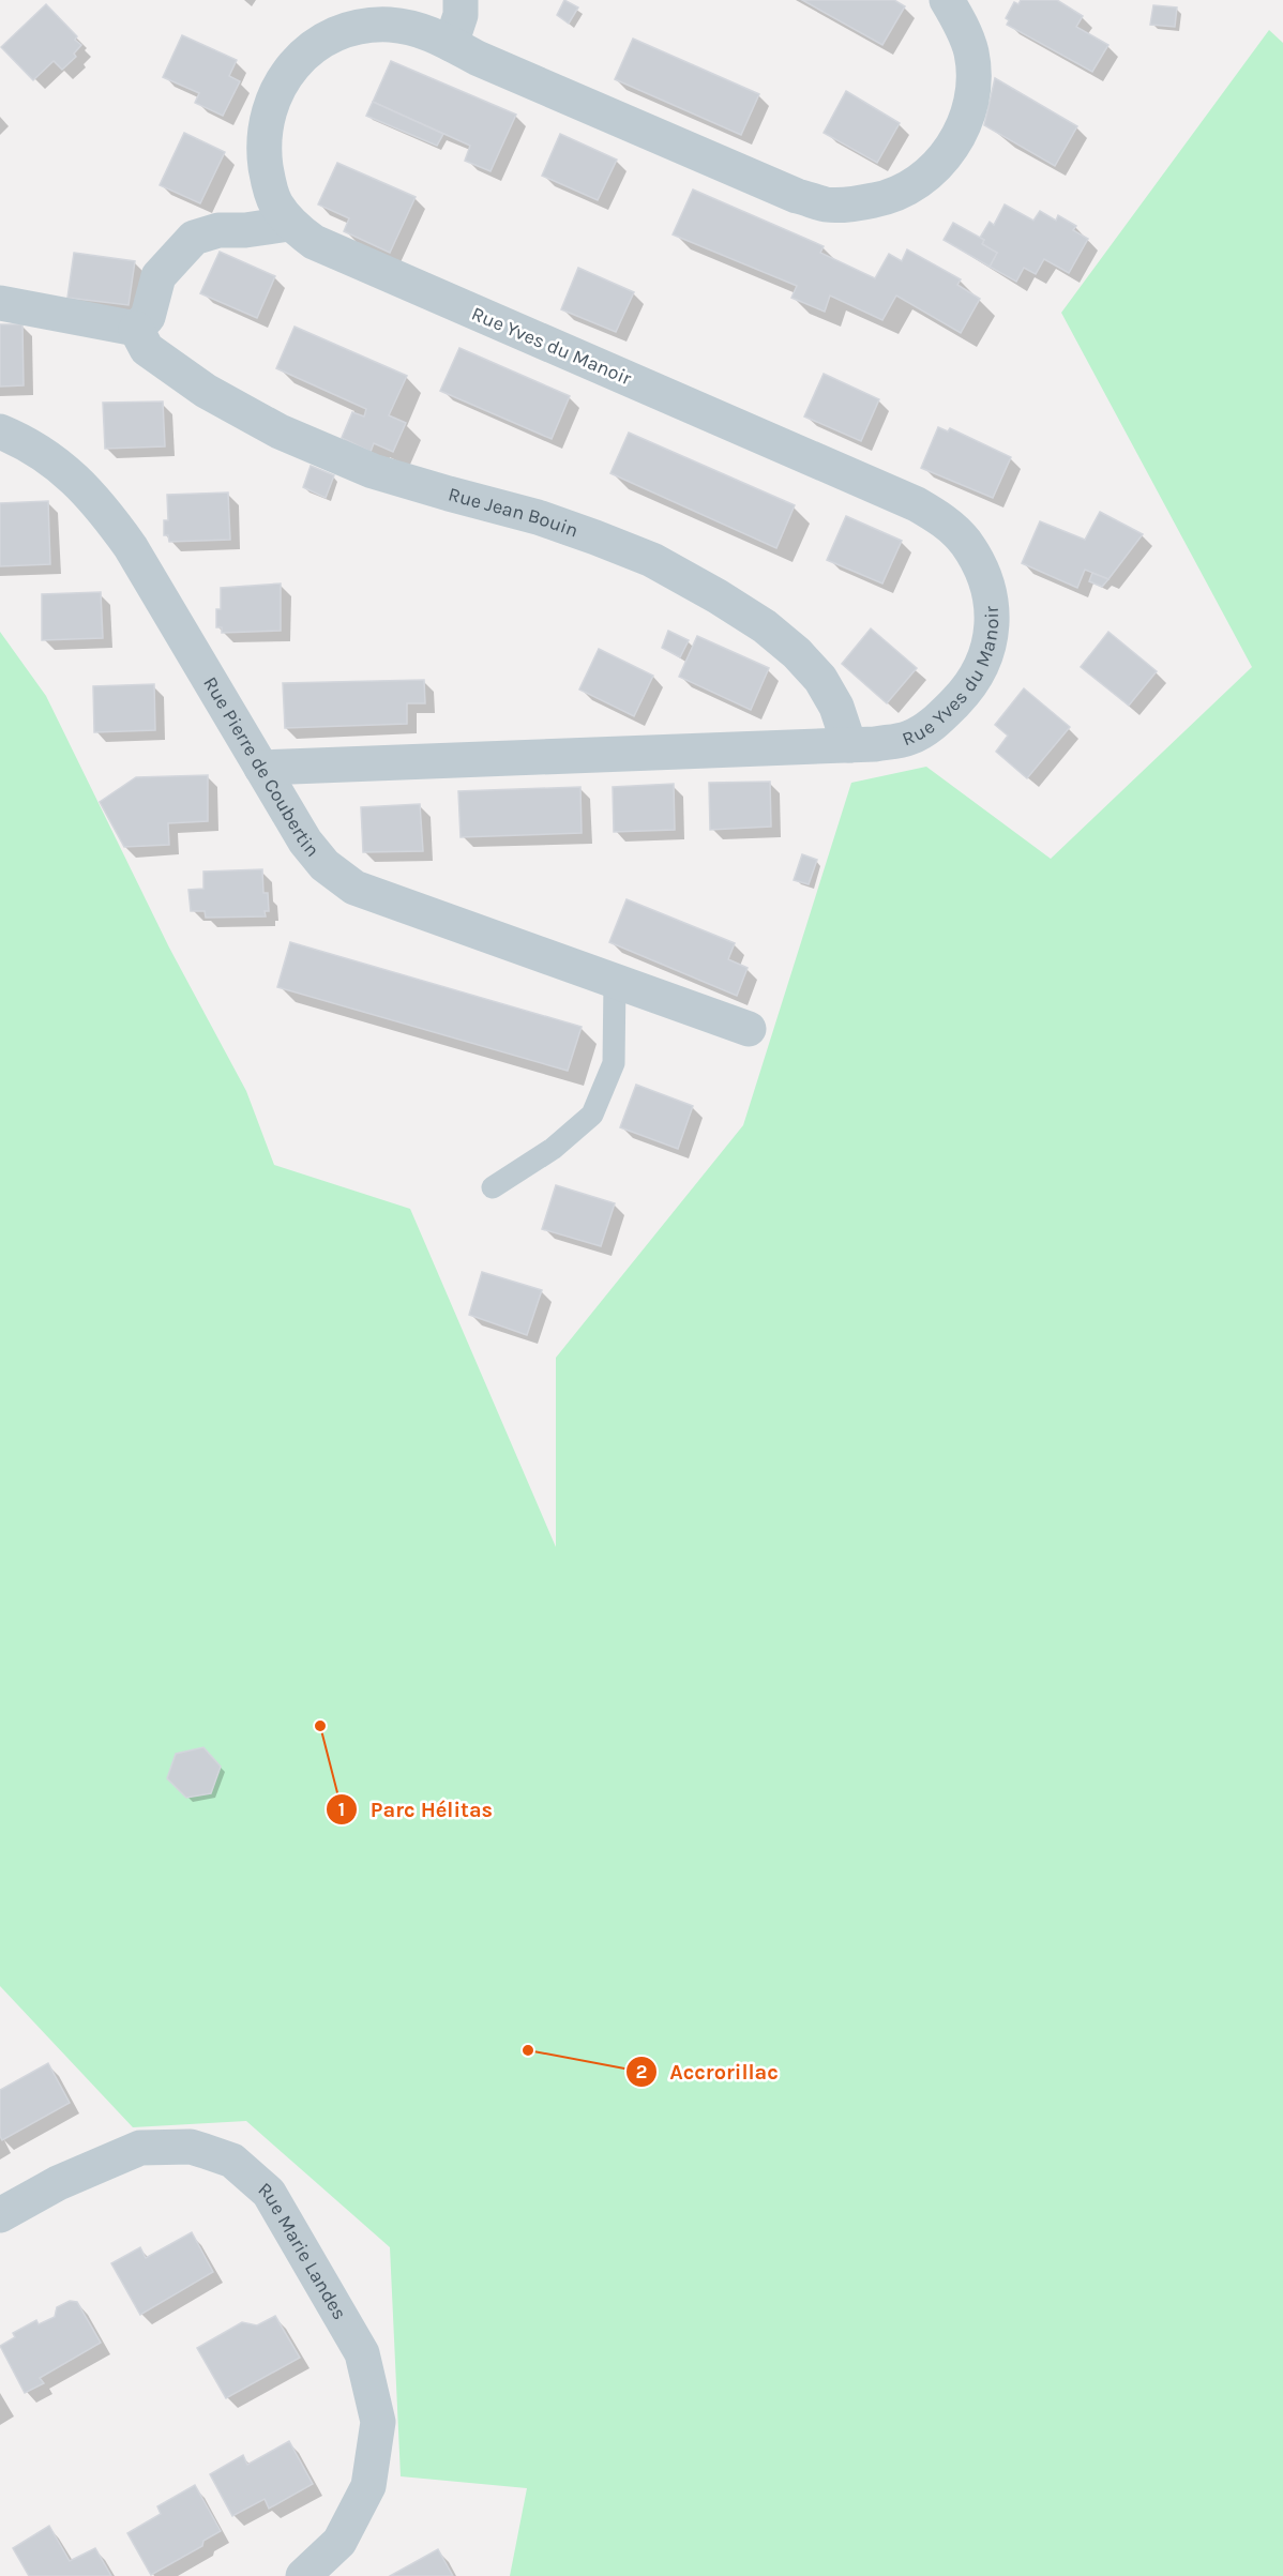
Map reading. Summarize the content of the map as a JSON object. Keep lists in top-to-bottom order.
{
  "streets": {
    "street": [
      "Rue Yves du Manoir",
      "Rue Jean Bouin",
      "Rue Pierre de Coubertin",
      "Rue Marie Landes"
    ]
  },
  "crossings": [
    ["Rue Yves du Manoir", "Rue Jean Bouin"],
    ["Rue Yves du Manoir", "Rue Pierre de Coubertin"]
  ],
  "places": ["Parc Hélitas", "Accrorillac"]
}
